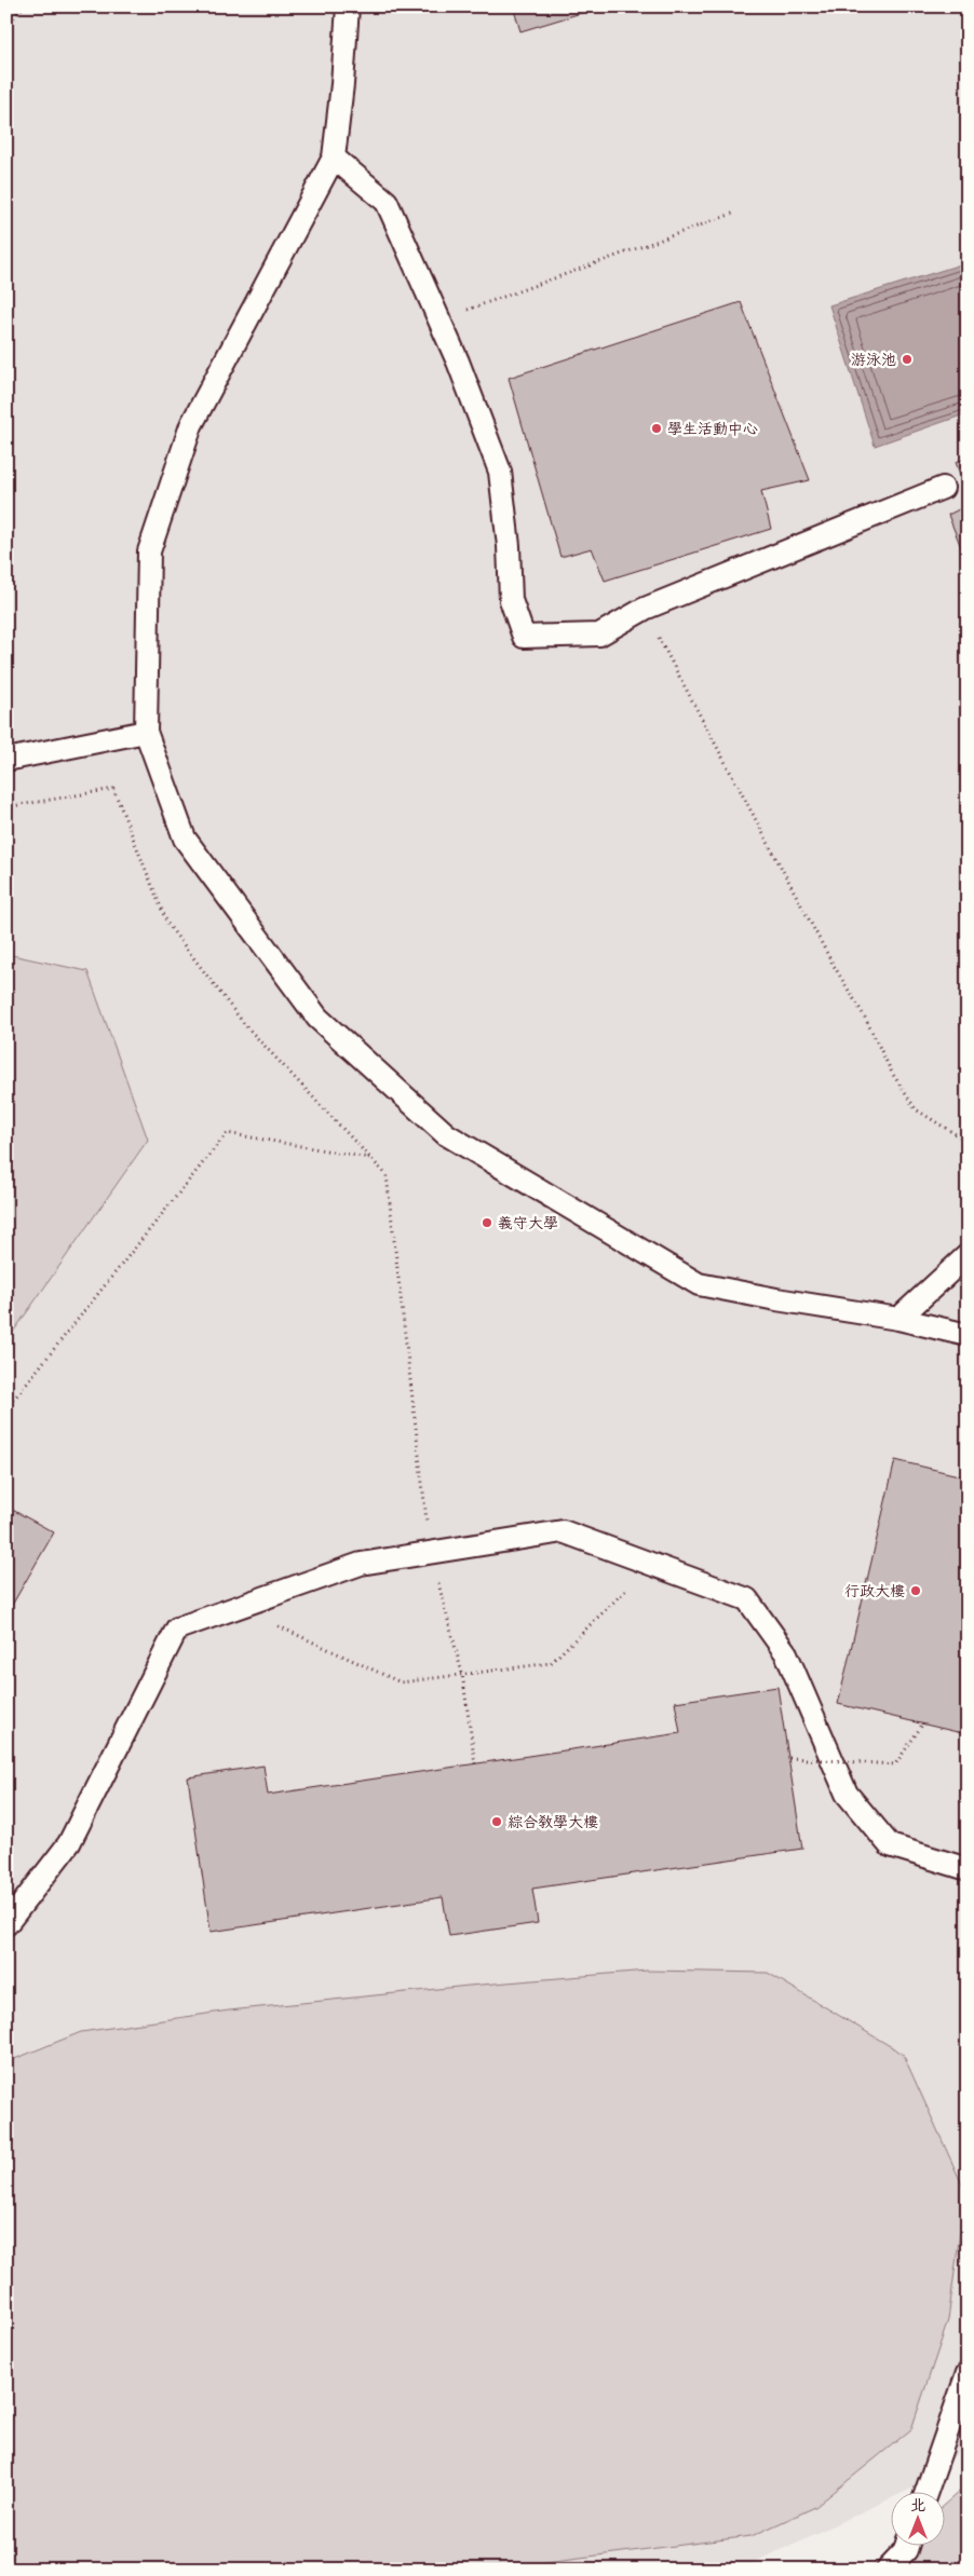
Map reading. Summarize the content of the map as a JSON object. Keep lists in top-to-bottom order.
{
  "places": [
    "游泳池",
    "學生活動中心",
    "義守大學",
    "行政大樓",
    "綜合教學大樓"
  ],
  "north": "top"
}
